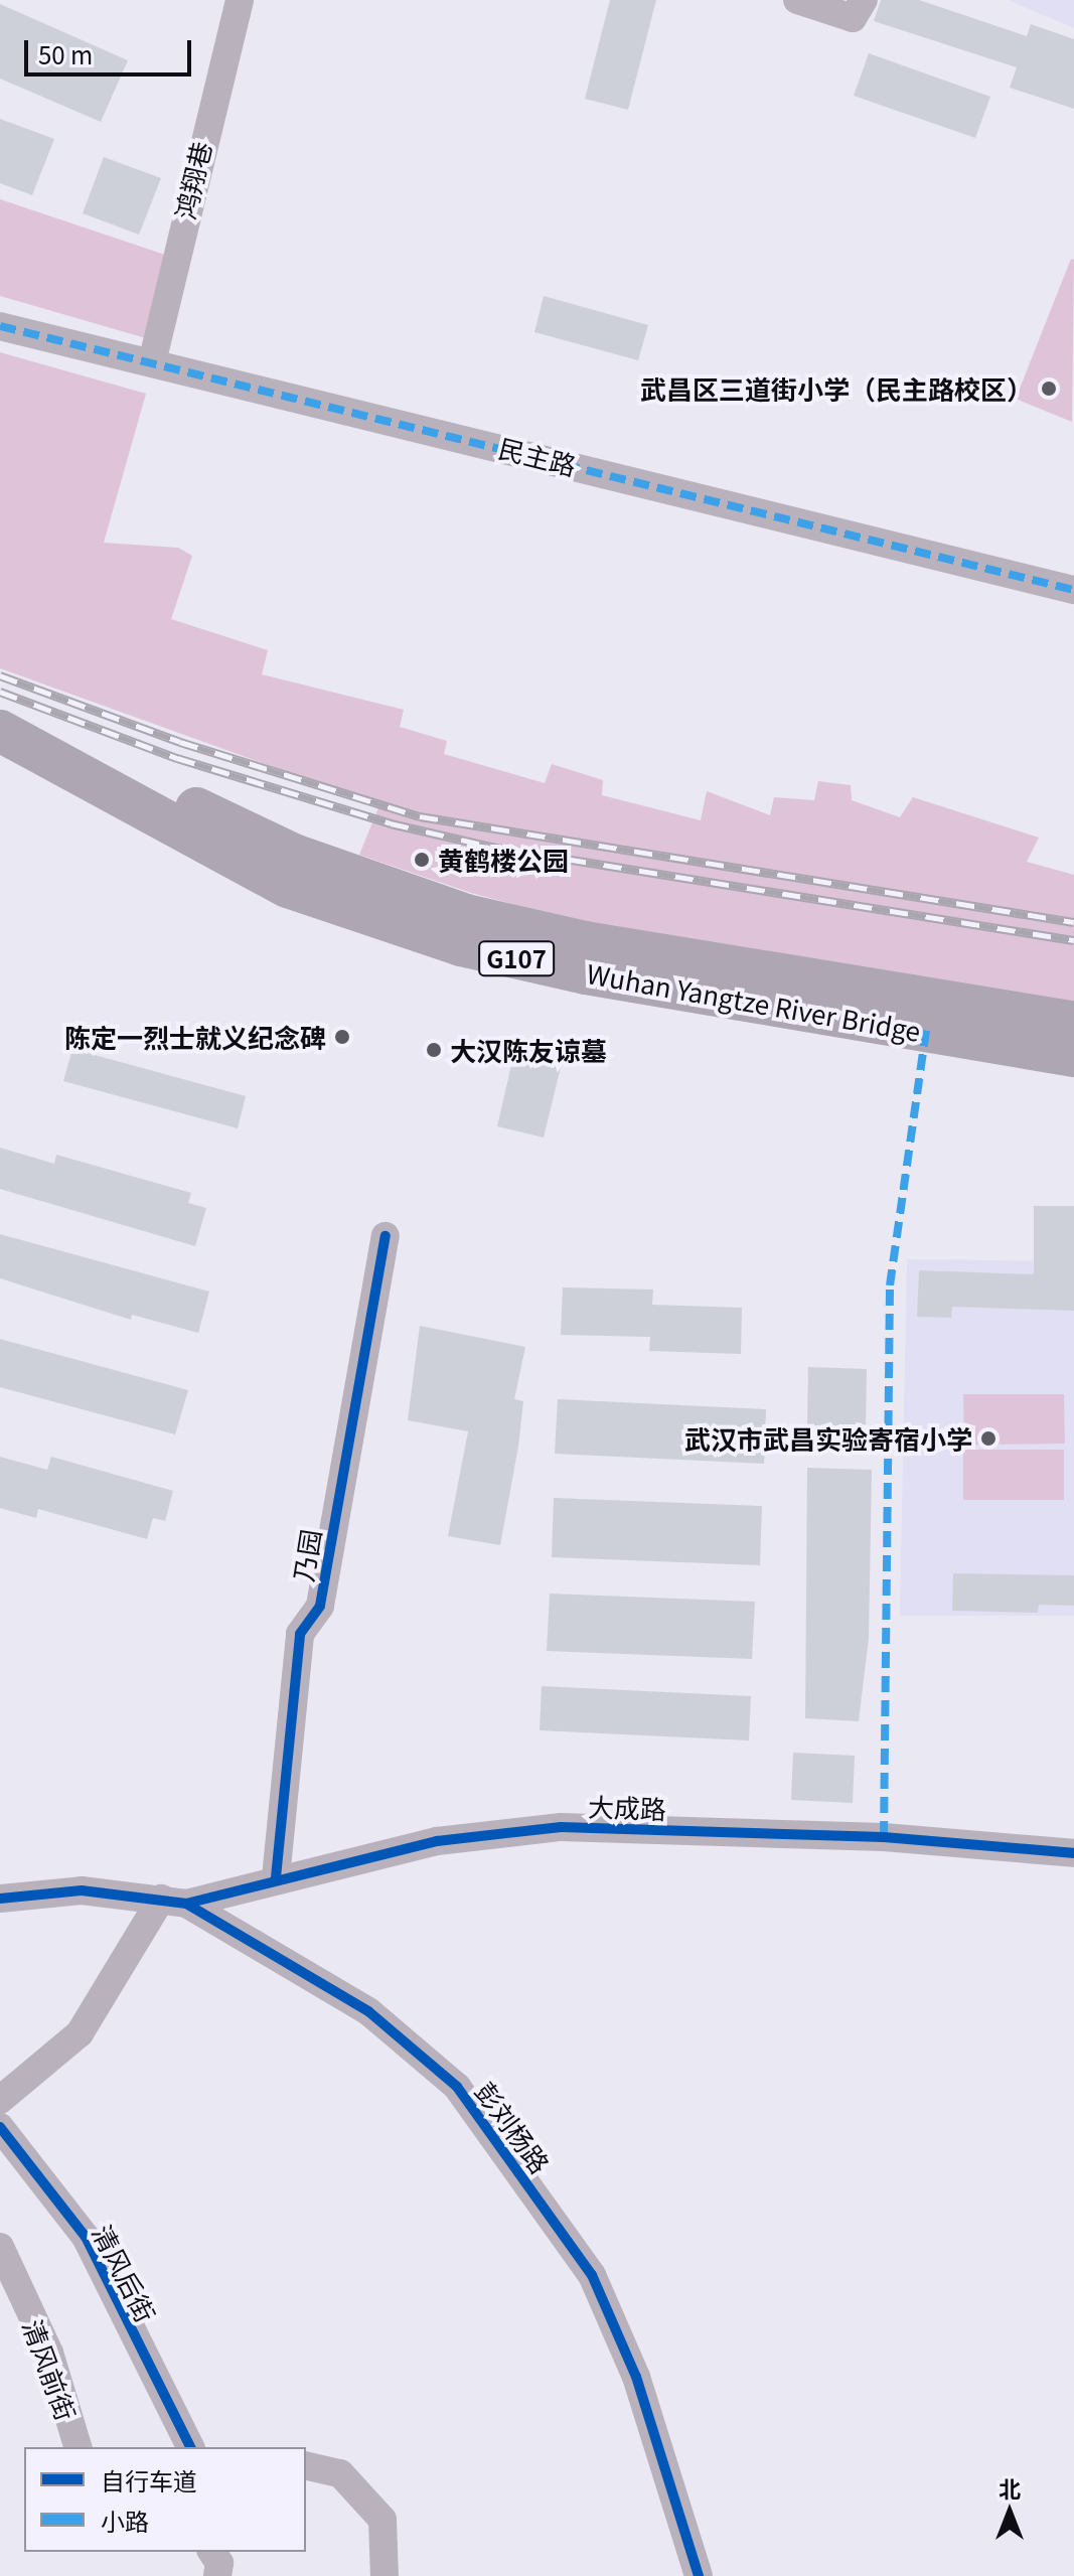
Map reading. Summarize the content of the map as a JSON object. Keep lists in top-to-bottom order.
{
  "streets": {
    "highway": ["G107", "Wuhan Yangtze River Bridge"],
    "street": [
      "鸿翔巷",
      "民主路",
      "乃园",
      "大成路",
      "彭刘杨路",
      "清风后街",
      "清风前街"
    ]
  },
  "crossings": [
    ["鸿翔巷", "民主路"],
    ["乃园", "大成路"],
    ["大成路", "彭刘杨路"]
  ],
  "places": [
    "武昌区三道街小学（民主路校区）",
    "黄鹤楼公园",
    "陈定一烈士就义纪念碑",
    "大汉陈友谅墓",
    "武汉市武昌实验寄宿小学"
  ],
  "legend": ["自行车道", "小路"],
  "scale_bar": "50 m",
  "north": "top"
}
